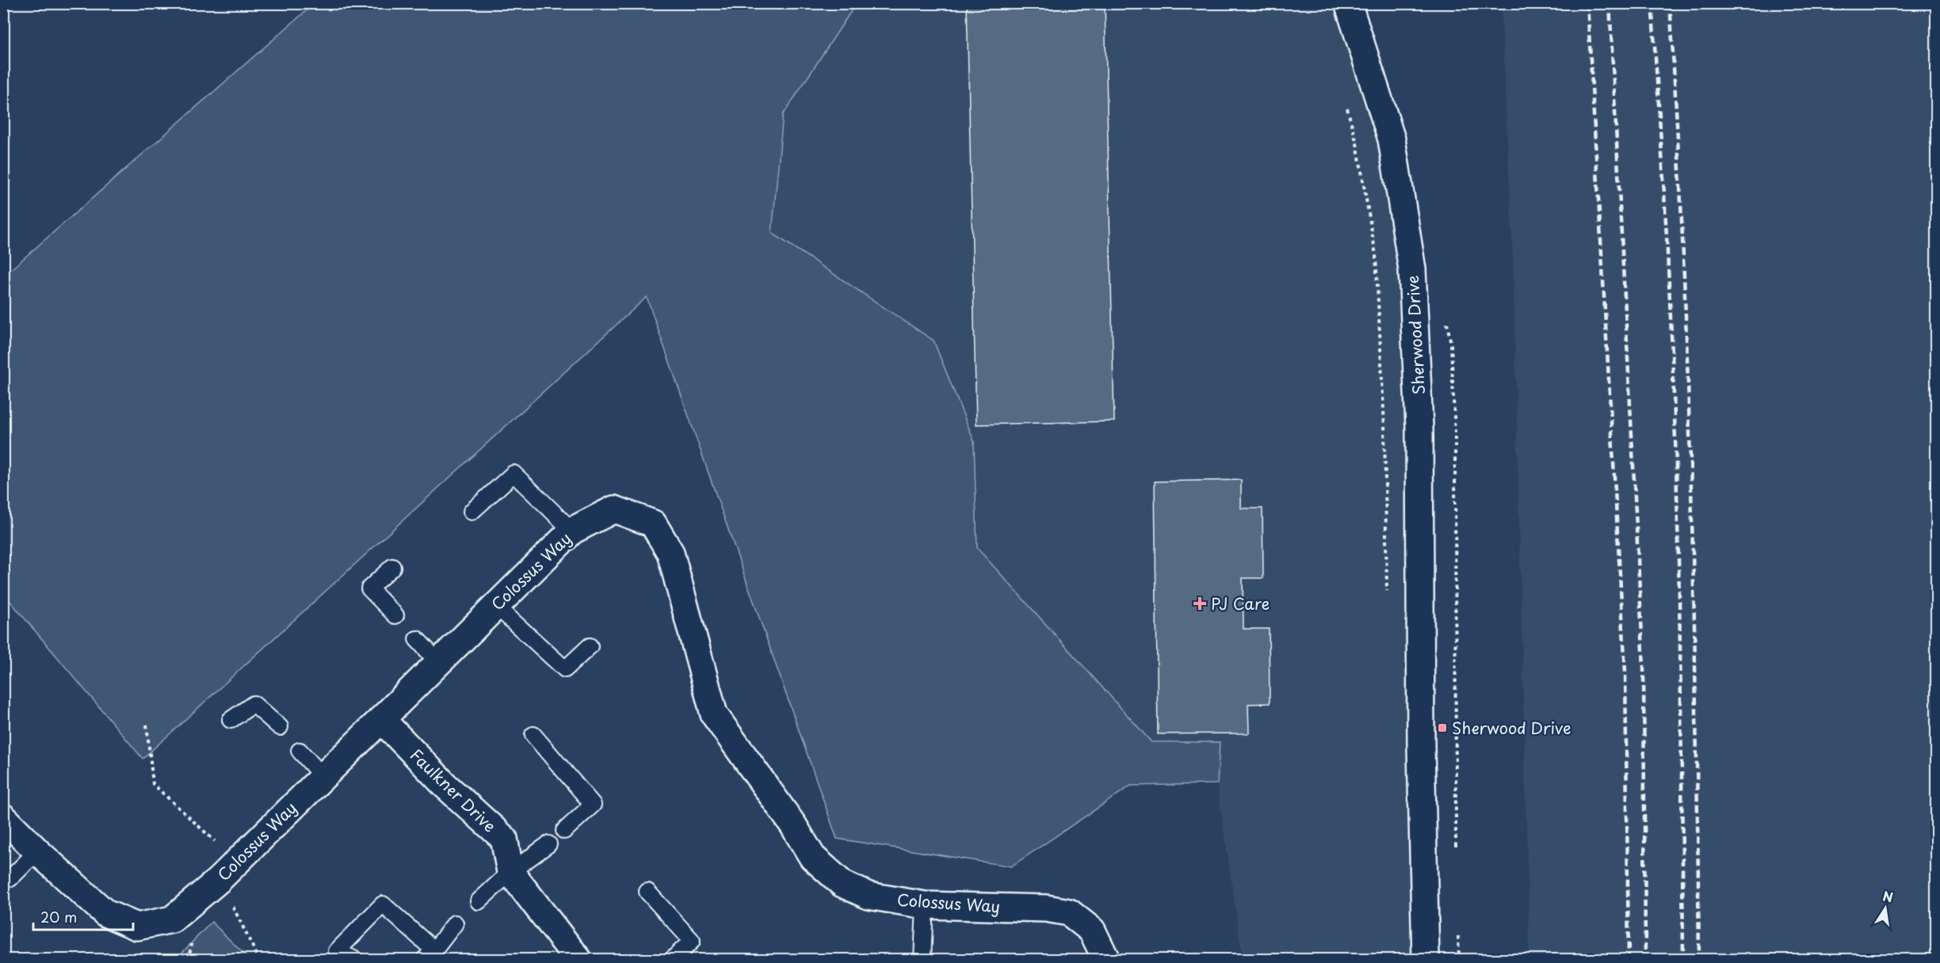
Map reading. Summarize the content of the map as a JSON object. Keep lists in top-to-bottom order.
{
  "streets": {
    "street": ["Sherwood Drive", "Colossus Way", "Faulkner Drive"]
  },
  "crossings": [
    ["Colossus Way", "Faulkner Drive"]
  ],
  "places": {
    "health": ["PJ Care"],
    "transit": ["Sherwood Drive"]
  },
  "scale_bar": "20 m",
  "north": "top"
}
